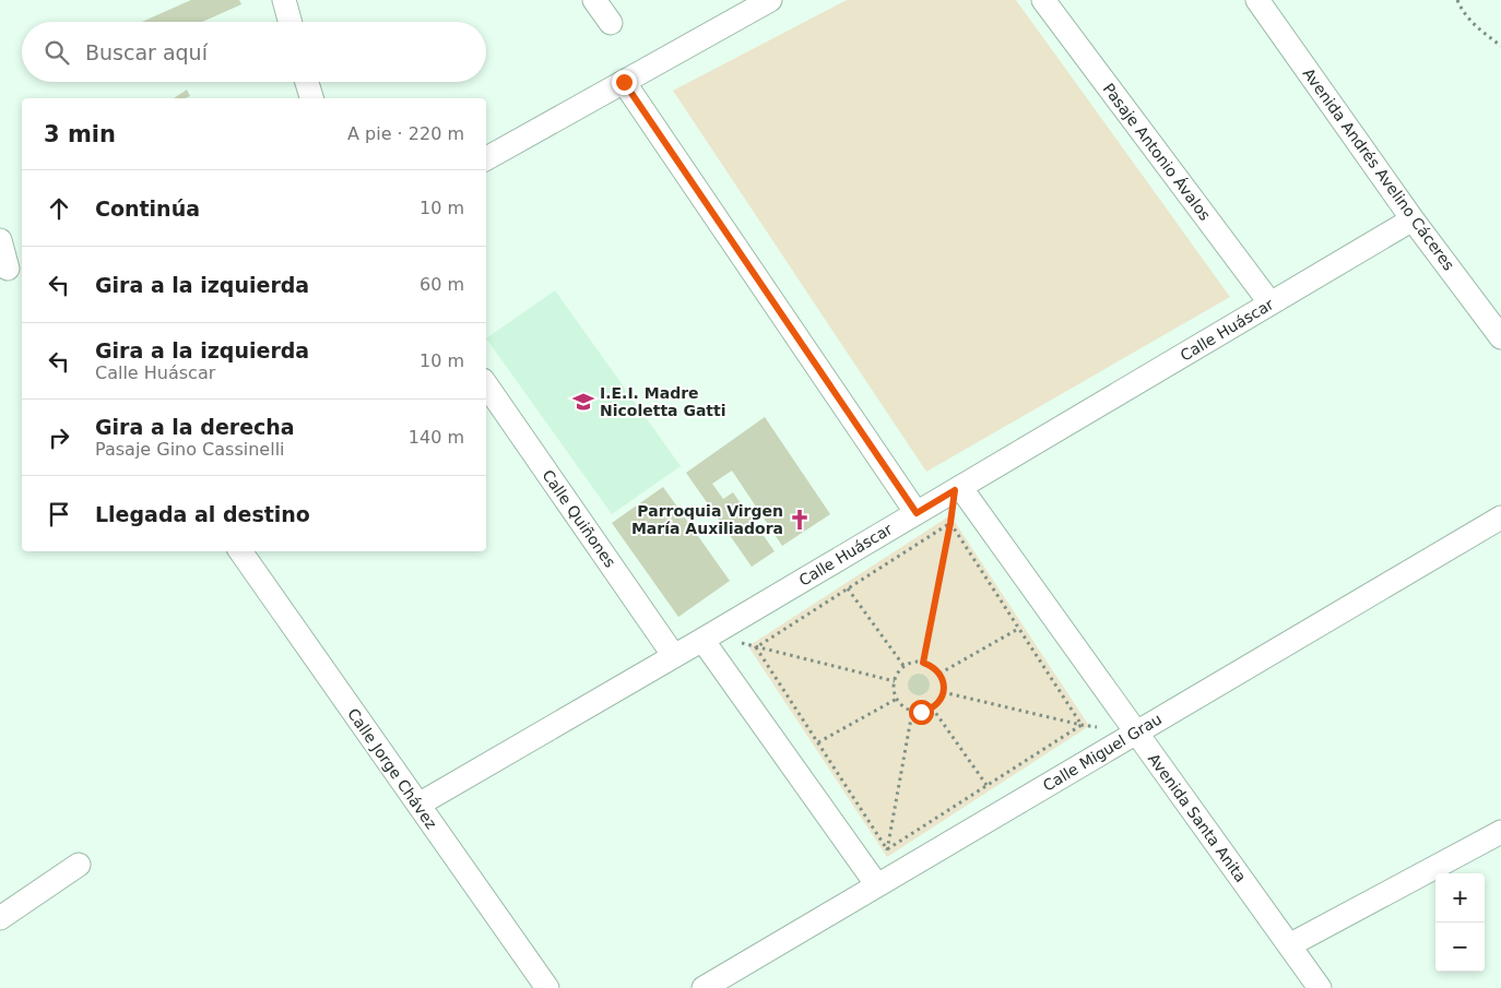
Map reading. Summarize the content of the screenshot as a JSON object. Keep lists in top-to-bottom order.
{
  "streets": {
    "street": [
      "Pasaje Antonio Ávalos",
      "Avenida Andrés Avelino Cáceres",
      "Calle Huáscar",
      "Calle Quiñones",
      "Calle Miguel Grau",
      "Calle Jorge Chávez",
      "Avenida Santa Anita"
    ]
  },
  "crossings": [
    ["Pasaje Antonio Ávalos", "Calle Huáscar"],
    ["Avenida Andrés Avelino Cáceres", "Calle Huáscar"],
    ["Calle Huáscar", "Calle Quiñones"],
    ["Calle Huáscar", "Calle Jorge Chávez"],
    ["Calle Huáscar", "Avenida Santa Anita"],
    ["Calle Miguel Grau", "Avenida Santa Anita"]
  ],
  "places": {
    "school or university": ["I.E.I. Madre Nicoletta Gatti"],
    "church": ["Parroquia Virgen María Auxiliadora"]
  },
  "page": {
    "search": "Buscar aquí",
    "heading": ["3 min", "A pie · 220 m"],
    "list": [
      ["Continúa", "10 m"],
      ["Gira a la izquierda", "60 m"],
      ["Gira a la izquierda", "Calle Huáscar", "10 m"],
      ["Gira a la derecha", "Pasaje Gino Cassinelli", "140 m"],
      "Llegada al destino"
    ],
    "map_buttons": ["+", "−"]
  }
}
